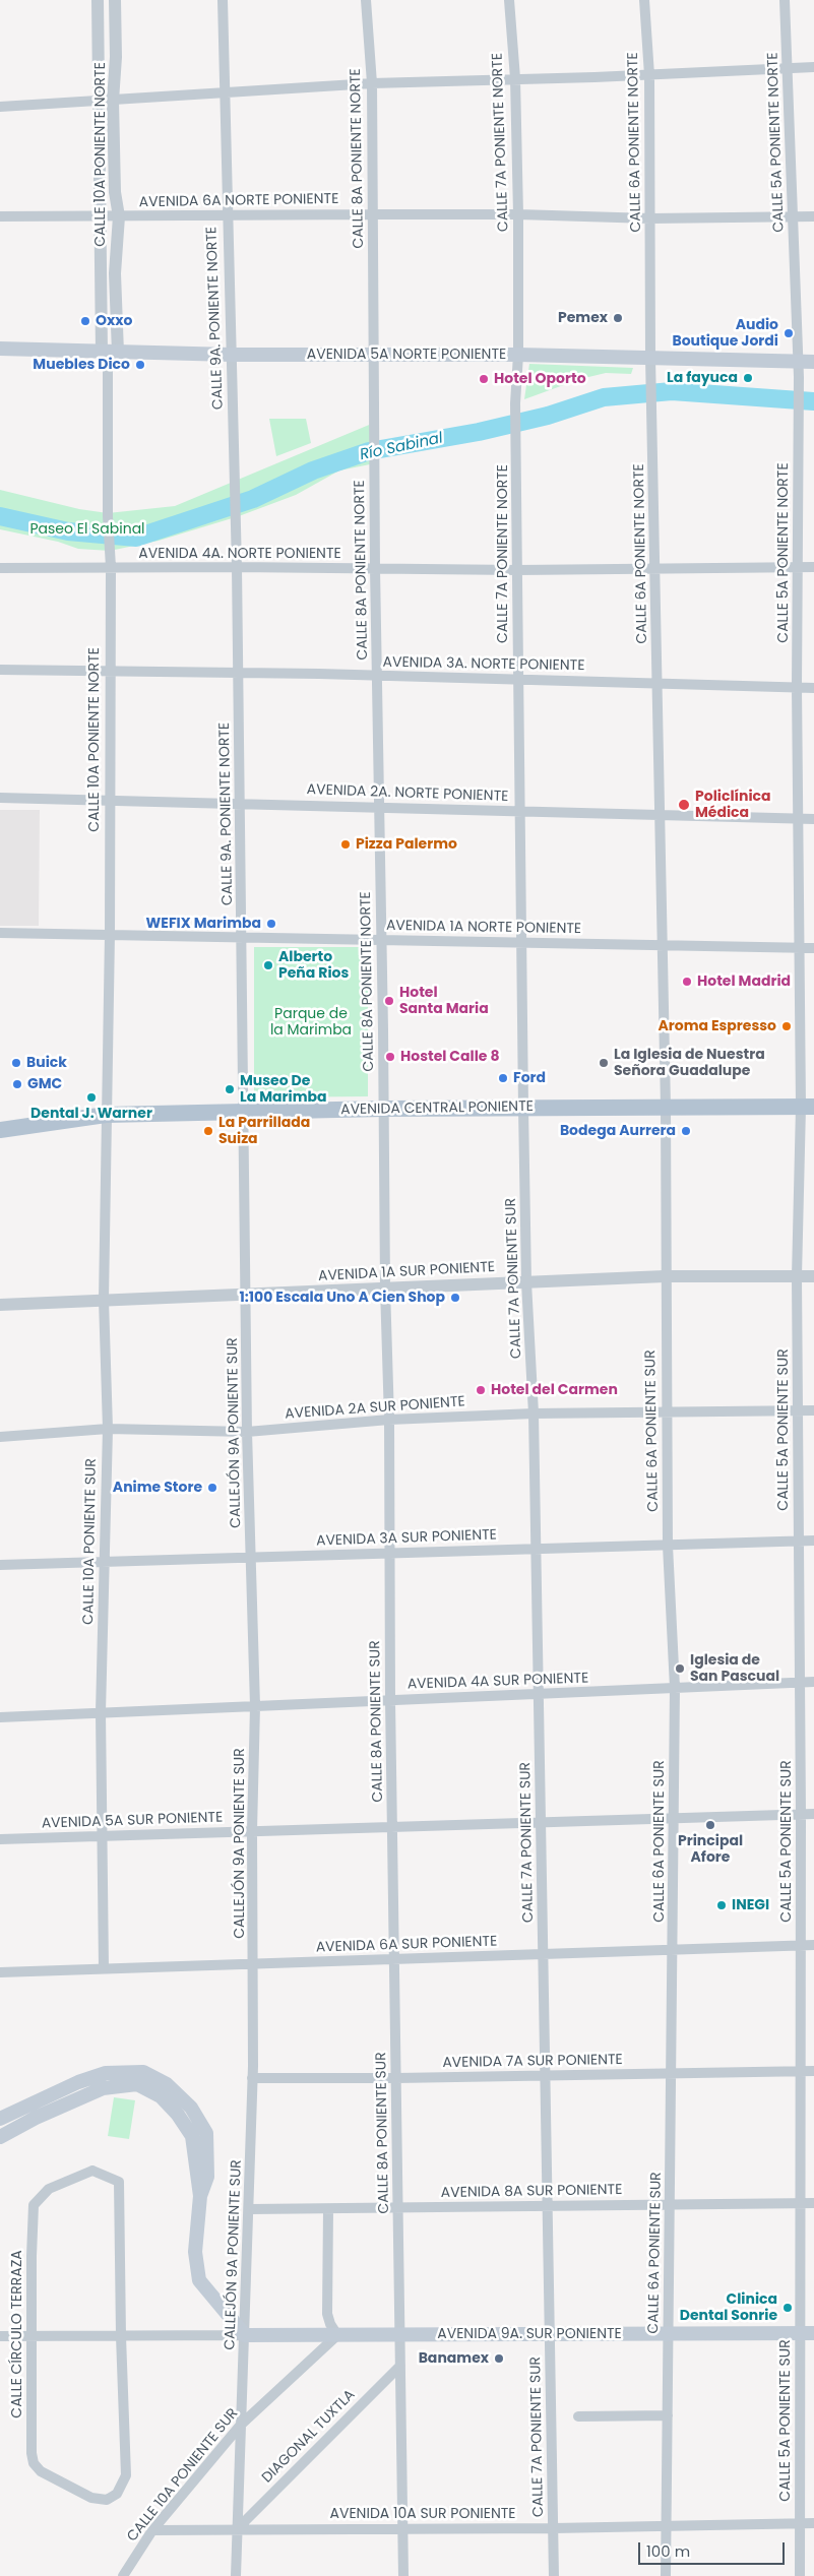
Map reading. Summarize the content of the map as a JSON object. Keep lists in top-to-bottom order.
{
  "streets": {
    "main road": ["AVENIDA 5A NORTE PONIENTE", "AVENIDA CENTRAL PONIENTE", "AVENIDA 9A. SUR PONIENTE"],
    "street": [
      "CALLE 7A PONIENTE NORTE",
      "CALLE 6A PONIENTE NORTE",
      "CALLE 5A PONIENTE NORTE",
      "CALLE 10A PONIENTE NORTE",
      "CALLE 8A PONIENTE NORTE",
      "AVENIDA 6A NORTE PONIENTE",
      "CALLE 9A. PONIENTE NORTE",
      "AVENIDA 4A. NORTE PONIENTE",
      "AVENIDA 3A. NORTE PONIENTE",
      "AVENIDA 2A. NORTE PONIENTE",
      "AVENIDA 1A NORTE PONIENTE",
      "AVENIDA 1A SUR PONIENTE",
      "CALLE 7A PONIENTE SUR",
      "AVENIDA 2A SUR PONIENTE",
      "CALLE 5A PONIENTE SUR",
      "CALLE 6A PONIENTE SUR",
      "CALLEJÓN 9A PONIENTE SUR",
      "AVENIDA 3A SUR PONIENTE",
      "CALLE 10A PONIENTE SUR",
      "AVENIDA 4A SUR PONIENTE",
      "CALLE 8A PONIENTE SUR",
      "AVENIDA 5A SUR PONIENTE",
      "AVENIDA 6A SUR PONIENTE",
      "AVENIDA 7A SUR PONIENTE",
      "AVENIDA 8A SUR PONIENTE",
      "CALLE CÍRCULO TERRAZA",
      "DIAGONAL TUXTLA",
      "AVENIDA 10A SUR PONIENTE"
    ]
  },
  "crossings": [
    ["CALLE 7A PONIENTE NORTE", "AVENIDA 6A NORTE PONIENTE"],
    ["CALLE 7A PONIENTE NORTE", "AVENIDA 5A NORTE PONIENTE"],
    ["CALLE 7A PONIENTE NORTE", "AVENIDA 4A. NORTE PONIENTE"],
    ["CALLE 7A PONIENTE NORTE", "AVENIDA 3A. NORTE PONIENTE"],
    ["CALLE 7A PONIENTE NORTE", "AVENIDA 2A. NORTE PONIENTE"],
    ["CALLE 7A PONIENTE NORTE", "AVENIDA 1A NORTE PONIENTE"],
    ["CALLE 7A PONIENTE NORTE", "AVENIDA CENTRAL PONIENTE"],
    ["CALLE 7A PONIENTE NORTE", "CALLE 7A PONIENTE SUR"],
    ["CALLE 6A PONIENTE NORTE", "AVENIDA 6A NORTE PONIENTE"],
    ["CALLE 6A PONIENTE NORTE", "AVENIDA 5A NORTE PONIENTE"],
    ["CALLE 6A PONIENTE NORTE", "AVENIDA 4A. NORTE PONIENTE"],
    ["CALLE 6A PONIENTE NORTE", "AVENIDA 3A. NORTE PONIENTE"],
    ["CALLE 6A PONIENTE NORTE", "AVENIDA 2A. NORTE PONIENTE"],
    ["CALLE 6A PONIENTE NORTE", "AVENIDA 1A NORTE PONIENTE"],
    ["CALLE 6A PONIENTE NORTE", "AVENIDA CENTRAL PONIENTE"],
    ["CALLE 6A PONIENTE NORTE", "CALLE 6A PONIENTE SUR"],
    ["CALLE 5A PONIENTE NORTE", "AVENIDA 6A NORTE PONIENTE"],
    ["CALLE 5A PONIENTE NORTE", "AVENIDA 5A NORTE PONIENTE"],
    ["CALLE 5A PONIENTE NORTE", "AVENIDA 4A. NORTE PONIENTE"],
    ["CALLE 5A PONIENTE NORTE", "AVENIDA 3A. NORTE PONIENTE"],
    ["CALLE 5A PONIENTE NORTE", "AVENIDA 2A. NORTE PONIENTE"],
    ["CALLE 5A PONIENTE NORTE", "AVENIDA 1A NORTE PONIENTE"],
    ["CALLE 5A PONIENTE NORTE", "AVENIDA CENTRAL PONIENTE"],
    ["CALLE 5A PONIENTE NORTE", "CALLE 5A PONIENTE SUR"],
    ["CALLE 10A PONIENTE NORTE", "AVENIDA 6A NORTE PONIENTE"],
    ["CALLE 10A PONIENTE NORTE", "AVENIDA 5A NORTE PONIENTE"],
    ["CALLE 10A PONIENTE NORTE", "AVENIDA 4A. NORTE PONIENTE"],
    ["CALLE 10A PONIENTE NORTE", "AVENIDA 3A. NORTE PONIENTE"],
    ["CALLE 10A PONIENTE NORTE", "AVENIDA 2A. NORTE PONIENTE"],
    ["CALLE 10A PONIENTE NORTE", "AVENIDA 1A NORTE PONIENTE"],
    ["CALLE 10A PONIENTE NORTE", "AVENIDA CENTRAL PONIENTE"],
    ["CALLE 10A PONIENTE NORTE", "CALLE 10A PONIENTE SUR"],
    ["CALLE 8A PONIENTE NORTE", "AVENIDA 6A NORTE PONIENTE"],
    ["CALLE 8A PONIENTE NORTE", "AVENIDA 5A NORTE PONIENTE"],
    ["CALLE 8A PONIENTE NORTE", "AVENIDA 4A. NORTE PONIENTE"],
    ["CALLE 8A PONIENTE NORTE", "AVENIDA 3A. NORTE PONIENTE"],
    ["CALLE 8A PONIENTE NORTE", "AVENIDA 2A. NORTE PONIENTE"],
    ["CALLE 8A PONIENTE NORTE", "AVENIDA 1A NORTE PONIENTE"],
    ["CALLE 8A PONIENTE NORTE", "AVENIDA CENTRAL PONIENTE"],
    ["CALLE 8A PONIENTE NORTE", "CALLE 8A PONIENTE SUR"],
    ["AVENIDA 6A NORTE PONIENTE", "CALLE 9A. PONIENTE NORTE"],
    ["CALLE 9A. PONIENTE NORTE", "AVENIDA 5A NORTE PONIENTE"],
    ["CALLE 9A. PONIENTE NORTE", "AVENIDA 4A. NORTE PONIENTE"],
    ["CALLE 9A. PONIENTE NORTE", "AVENIDA 3A. NORTE PONIENTE"],
    ["CALLE 9A. PONIENTE NORTE", "AVENIDA 2A. NORTE PONIENTE"],
    ["CALLE 9A. PONIENTE NORTE", "AVENIDA 1A NORTE PONIENTE"],
    ["CALLE 9A. PONIENTE NORTE", "AVENIDA CENTRAL PONIENTE"],
    ["CALLE 9A. PONIENTE NORTE", "CALLEJÓN 9A PONIENTE SUR"],
    ["AVENIDA CENTRAL PONIENTE", "CALLE 7A PONIENTE SUR"],
    ["AVENIDA CENTRAL PONIENTE", "CALLE 5A PONIENTE SUR"],
    ["AVENIDA CENTRAL PONIENTE", "CALLE 6A PONIENTE SUR"],
    ["AVENIDA CENTRAL PONIENTE", "CALLEJÓN 9A PONIENTE SUR"],
    ["AVENIDA CENTRAL PONIENTE", "CALLE 10A PONIENTE SUR"],
    ["AVENIDA CENTRAL PONIENTE", "CALLE 8A PONIENTE SUR"],
    ["AVENIDA 1A SUR PONIENTE", "CALLE 7A PONIENTE SUR"],
    ["AVENIDA 1A SUR PONIENTE", "CALLE 5A PONIENTE SUR"],
    ["AVENIDA 1A SUR PONIENTE", "CALLE 6A PONIENTE SUR"],
    ["AVENIDA 1A SUR PONIENTE", "CALLEJÓN 9A PONIENTE SUR"],
    ["AVENIDA 1A SUR PONIENTE", "CALLE 10A PONIENTE SUR"],
    ["AVENIDA 1A SUR PONIENTE", "CALLE 8A PONIENTE SUR"],
    ["CALLE 7A PONIENTE SUR", "AVENIDA 2A SUR PONIENTE"],
    ["CALLE 7A PONIENTE SUR", "AVENIDA 3A SUR PONIENTE"],
    ["CALLE 7A PONIENTE SUR", "AVENIDA 4A SUR PONIENTE"],
    ["CALLE 7A PONIENTE SUR", "AVENIDA 5A SUR PONIENTE"],
    ["CALLE 7A PONIENTE SUR", "AVENIDA 6A SUR PONIENTE"],
    ["CALLE 7A PONIENTE SUR", "AVENIDA 7A SUR PONIENTE"],
    ["CALLE 7A PONIENTE SUR", "AVENIDA 8A SUR PONIENTE"],
    ["CALLE 7A PONIENTE SUR", "AVENIDA 9A. SUR PONIENTE"],
    ["CALLE 7A PONIENTE SUR", "AVENIDA 10A SUR PONIENTE"],
    ["AVENIDA 2A SUR PONIENTE", "CALLE 5A PONIENTE SUR"],
    ["AVENIDA 2A SUR PONIENTE", "CALLE 6A PONIENTE SUR"],
    ["AVENIDA 2A SUR PONIENTE", "CALLEJÓN 9A PONIENTE SUR"],
    ["AVENIDA 2A SUR PONIENTE", "CALLE 10A PONIENTE SUR"],
    ["AVENIDA 2A SUR PONIENTE", "CALLE 8A PONIENTE SUR"],
    ["CALLE 5A PONIENTE SUR", "AVENIDA 3A SUR PONIENTE"],
    ["CALLE 5A PONIENTE SUR", "AVENIDA 4A SUR PONIENTE"],
    ["CALLE 5A PONIENTE SUR", "AVENIDA 5A SUR PONIENTE"],
    ["CALLE 5A PONIENTE SUR", "AVENIDA 6A SUR PONIENTE"],
    ["CALLE 5A PONIENTE SUR", "AVENIDA 7A SUR PONIENTE"],
    ["CALLE 5A PONIENTE SUR", "AVENIDA 8A SUR PONIENTE"],
    ["CALLE 5A PONIENTE SUR", "AVENIDA 9A. SUR PONIENTE"],
    ["CALLE 5A PONIENTE SUR", "AVENIDA 10A SUR PONIENTE"],
    ["CALLE 6A PONIENTE SUR", "AVENIDA 3A SUR PONIENTE"],
    ["CALLE 6A PONIENTE SUR", "AVENIDA 4A SUR PONIENTE"],
    ["CALLE 6A PONIENTE SUR", "AVENIDA 5A SUR PONIENTE"],
    ["CALLE 6A PONIENTE SUR", "AVENIDA 6A SUR PONIENTE"],
    ["CALLE 6A PONIENTE SUR", "AVENIDA 7A SUR PONIENTE"],
    ["CALLE 6A PONIENTE SUR", "AVENIDA 8A SUR PONIENTE"],
    ["CALLE 6A PONIENTE SUR", "AVENIDA 9A. SUR PONIENTE"],
    ["CALLE 6A PONIENTE SUR", "AVENIDA 10A SUR PONIENTE"],
    ["CALLEJÓN 9A PONIENTE SUR", "AVENIDA 3A SUR PONIENTE"],
    ["CALLEJÓN 9A PONIENTE SUR", "CALLE 10A PONIENTE SUR"],
    ["CALLEJÓN 9A PONIENTE SUR", "AVENIDA 4A SUR PONIENTE"],
    ["CALLEJÓN 9A PONIENTE SUR", "AVENIDA 5A SUR PONIENTE"],
    ["CALLEJÓN 9A PONIENTE SUR", "AVENIDA 6A SUR PONIENTE"],
    ["CALLEJÓN 9A PONIENTE SUR", "AVENIDA 7A SUR PONIENTE"],
    ["CALLEJÓN 9A PONIENTE SUR", "AVENIDA 8A SUR PONIENTE"],
    ["CALLEJÓN 9A PONIENTE SUR", "AVENIDA 9A. SUR PONIENTE"],
    ["CALLEJÓN 9A PONIENTE SUR", "DIAGONAL TUXTLA"],
    ["CALLEJÓN 9A PONIENTE SUR", "AVENIDA 10A SUR PONIENTE"],
    ["AVENIDA 3A SUR PONIENTE", "CALLE 10A PONIENTE SUR"],
    ["AVENIDA 3A SUR PONIENTE", "CALLE 8A PONIENTE SUR"],
    ["CALLE 10A PONIENTE SUR", "AVENIDA 4A SUR PONIENTE"],
    ["CALLE 10A PONIENTE SUR", "AVENIDA 5A SUR PONIENTE"],
    ["CALLE 10A PONIENTE SUR", "AVENIDA 6A SUR PONIENTE"],
    ["CALLE 10A PONIENTE SUR", "AVENIDA 9A. SUR PONIENTE"],
    ["CALLE 10A PONIENTE SUR", "AVENIDA 10A SUR PONIENTE"],
    ["AVENIDA 4A SUR PONIENTE", "CALLE 8A PONIENTE SUR"],
    ["CALLE 8A PONIENTE SUR", "AVENIDA 5A SUR PONIENTE"],
    ["CALLE 8A PONIENTE SUR", "AVENIDA 6A SUR PONIENTE"],
    ["CALLE 8A PONIENTE SUR", "AVENIDA 7A SUR PONIENTE"],
    ["CALLE 8A PONIENTE SUR", "AVENIDA 8A SUR PONIENTE"],
    ["CALLE 8A PONIENTE SUR", "AVENIDA 9A. SUR PONIENTE"],
    ["CALLE 8A PONIENTE SUR", "DIAGONAL TUXTLA"],
    ["CALLE 8A PONIENTE SUR", "AVENIDA 10A SUR PONIENTE"],
    ["DIAGONAL TUXTLA", "AVENIDA 10A SUR PONIENTE"]
  ],
  "water": ["Río Sabinal"],
  "parks": ["Paseo El Sabinal", "Parque de la Marimba"],
  "places": [
    "Pemex",
    "Oxxo",
    "Audio Boutique Jordi",
    "Muebles Dico",
    "La fayuca",
    "Hotel Oporto",
    "Policlínica Médica",
    "Pizza Palermo",
    "WEFIX Marimba",
    "Alberto Peña Rios",
    "Hotel Madrid",
    "Hotel Santa Maria",
    "Aroma Espresso",
    "Hostel Calle 8",
    "Buick",
    "La Iglesia de Nuestra Señora Guadalupe",
    "Ford",
    "GMC",
    "Museo De La Marimba",
    "Dental J. Warner",
    "La Parrillada Suiza",
    "Bodega Aurrera",
    "1:100 Escala Uno A Cien Shop",
    "Hotel del Carmen",
    "Anime Store",
    "Iglesia de San Pascual",
    "Principal Afore",
    "INEGI",
    "Clinica Dental Sonrie",
    "Banamex"
  ],
  "scale_bar": "100 m"
}
